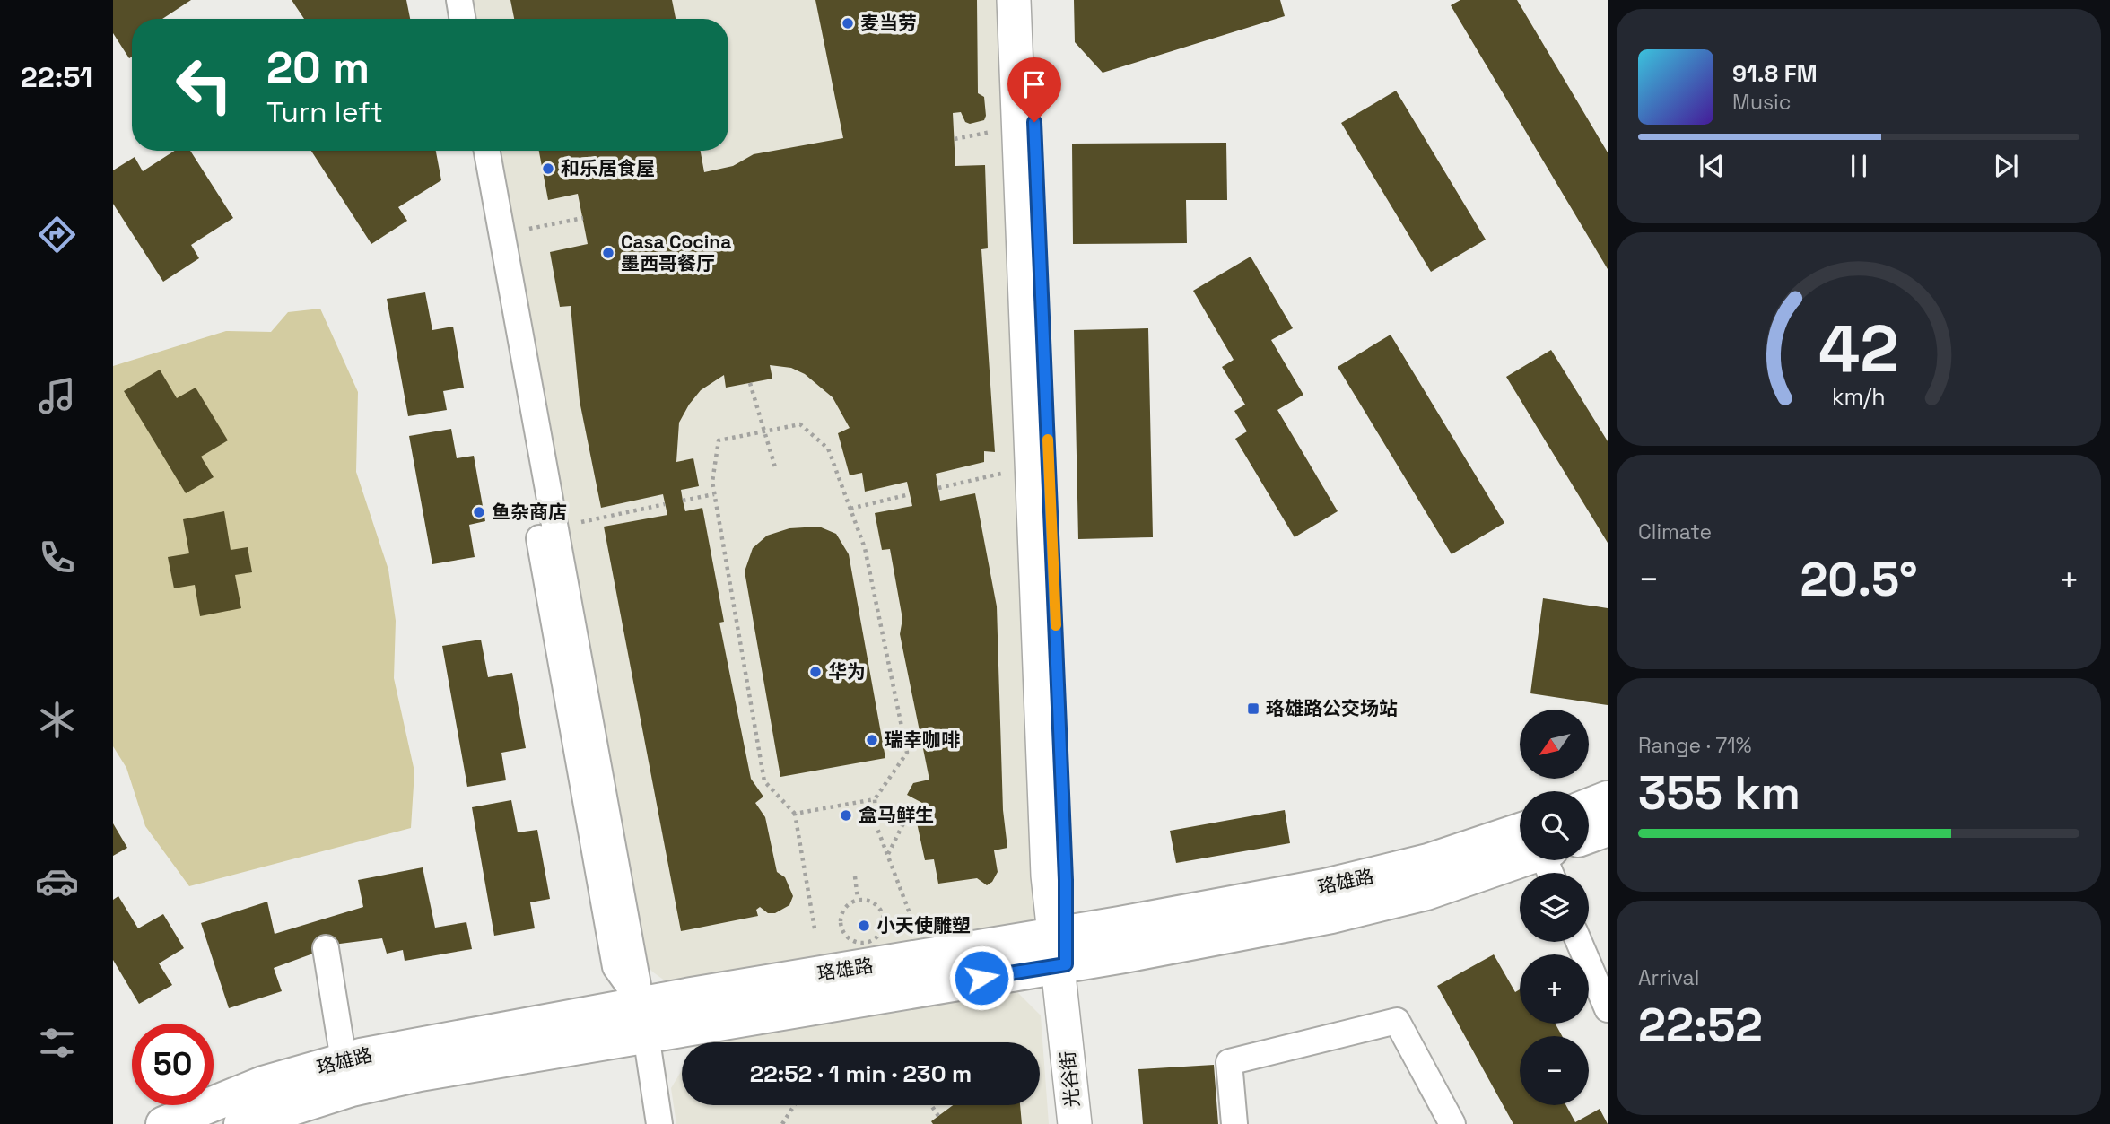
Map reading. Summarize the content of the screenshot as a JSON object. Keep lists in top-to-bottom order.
{
  "streets": {
    "main road": ["珞雄路"],
    "street": ["光谷街"]
  },
  "crossings": [
    ["珞雄路", "光谷街"]
  ],
  "places": {
    "other": [
      "麦当劳",
      "和乐居食屋",
      "Casa Cocina 墨西哥餐厅",
      "鱼杂商店",
      "华为",
      "瑞幸咖啡",
      "盒马鲜生",
      "小天使雕塑"
    ],
    "transit": ["珞雄路公交场站"]
  },
  "north": "bottom left",
  "page": {
    "tabs": "22:51",
    "turn": ["20 m", "Turn left"],
    "song": ["91.8 FM", "Music"],
    "tile": [
      "Climate",
      ["Range · 71%", "355 km"],
      ["Arrival", "22:52"]
    ],
    "heat": ["−", "20.5°", "+"],
    "map_buttons": ["+", "−"],
    "limit": "50",
    "trip": "22:52 · 1 min · 230 m",
    "gauge": ["42", "km/h"]
  }
}
